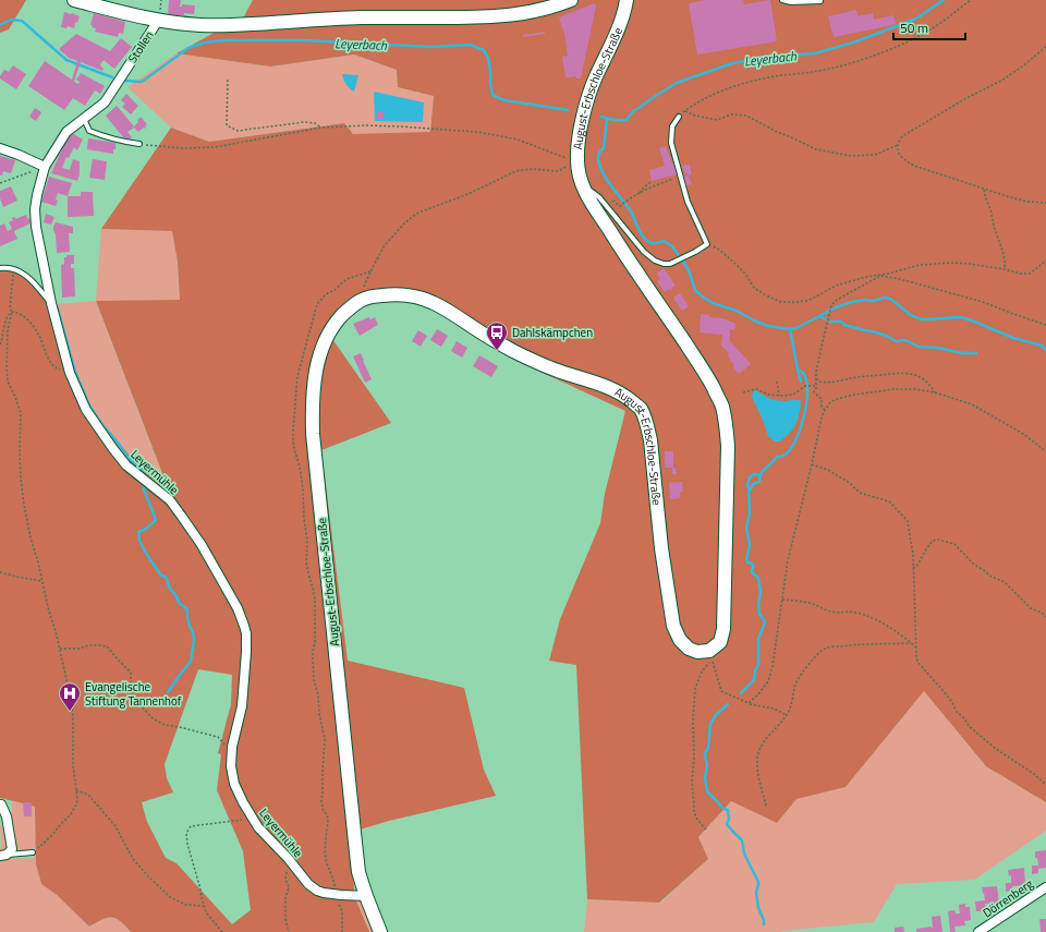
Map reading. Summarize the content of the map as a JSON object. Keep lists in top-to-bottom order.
{
  "streets": {
    "main road": ["Stollen", "August-Erbschloe-Straße"],
    "street": ["Leyermühle", "Dörrenberg"]
  },
  "crossings": [
    ["Stollen", "Leyermühle"],
    ["August-Erbschloe-Straße", "Leyermühle"]
  ],
  "water": ["Leyerbach"],
  "places": {
    "bus stop": ["Dahlskämpchen"],
    "hospital": ["Evangelische Stiftung Tannenhof"]
  },
  "scale_bar": "50 m"
}
